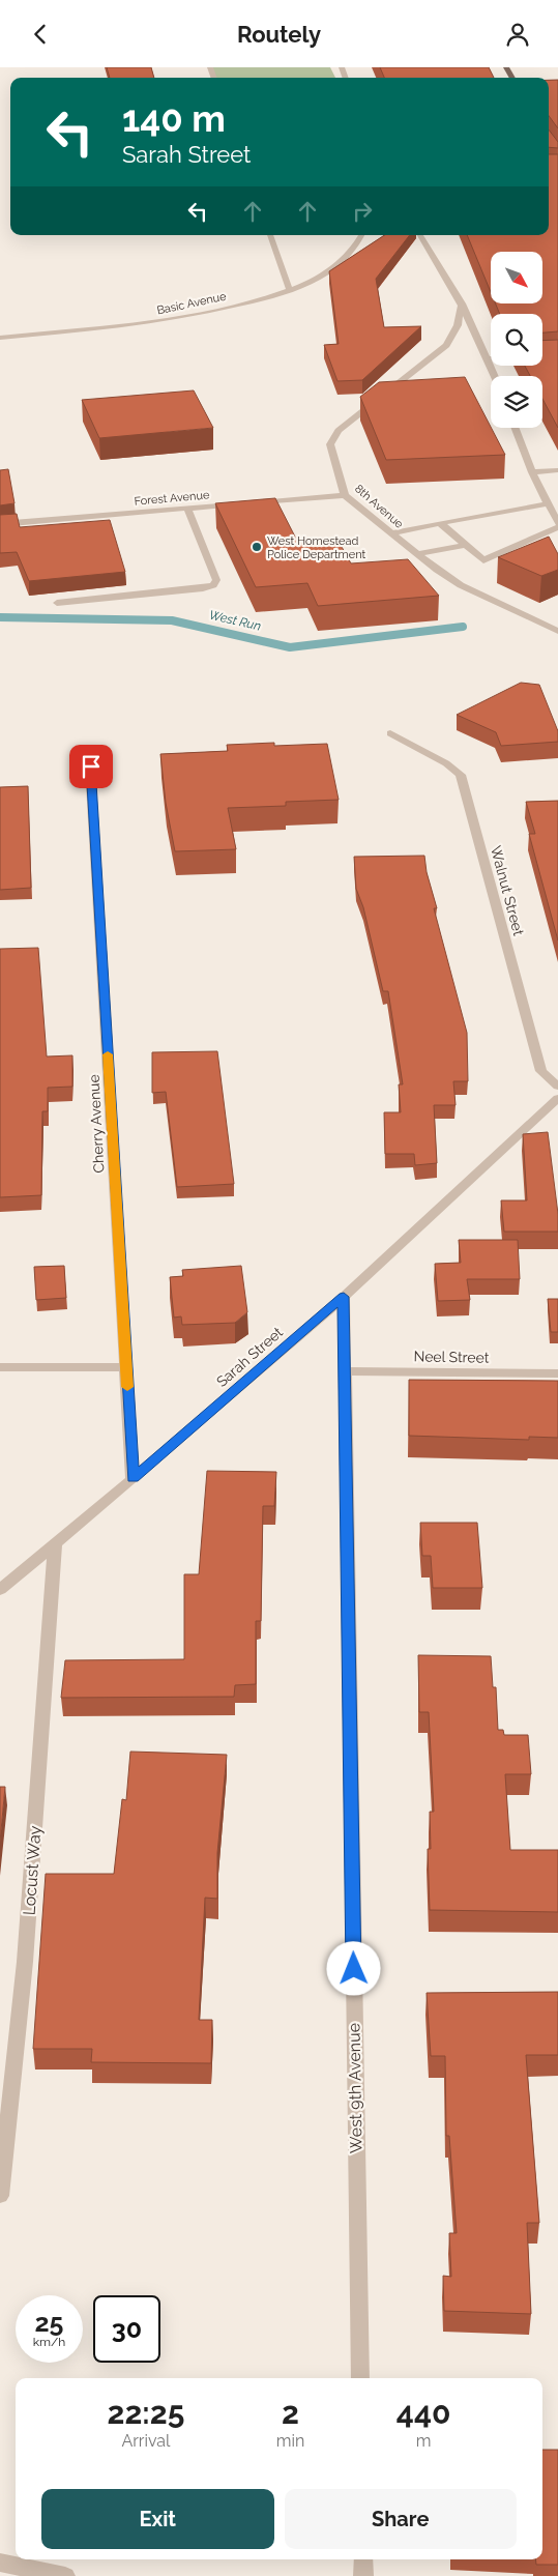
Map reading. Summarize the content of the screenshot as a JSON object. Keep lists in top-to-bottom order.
{
  "streets": {
    "street": [
      "Basic Avenue",
      "Forest Avenue",
      "8th Avenue",
      "Walnut Street",
      "Cherry Avenue",
      "Sarah Street",
      "Neel Street",
      "Locust Way",
      "West 9th Avenue"
    ]
  },
  "crossings": [
    ["Cherry Avenue", "Sarah Street"],
    ["Sarah Street", "Locust Way"],
    ["Sarah Street", "West 9th Avenue"],
    ["Neel Street", "West 9th Avenue"]
  ],
  "water": ["West Run"],
  "places": ["West Homestead Police Department"],
  "north": "bottom right",
  "page": {
    "header": "Routely",
    "turn": ["140 m", "Sarah Street"],
    "speed": "25 km/h",
    "limit": "30",
    "eta": [
      "22:25",
      "Arrival",
      "2",
      "min",
      "440",
      "m"
    ],
    "buttons": ["Exit", "Share"]
  }
}
